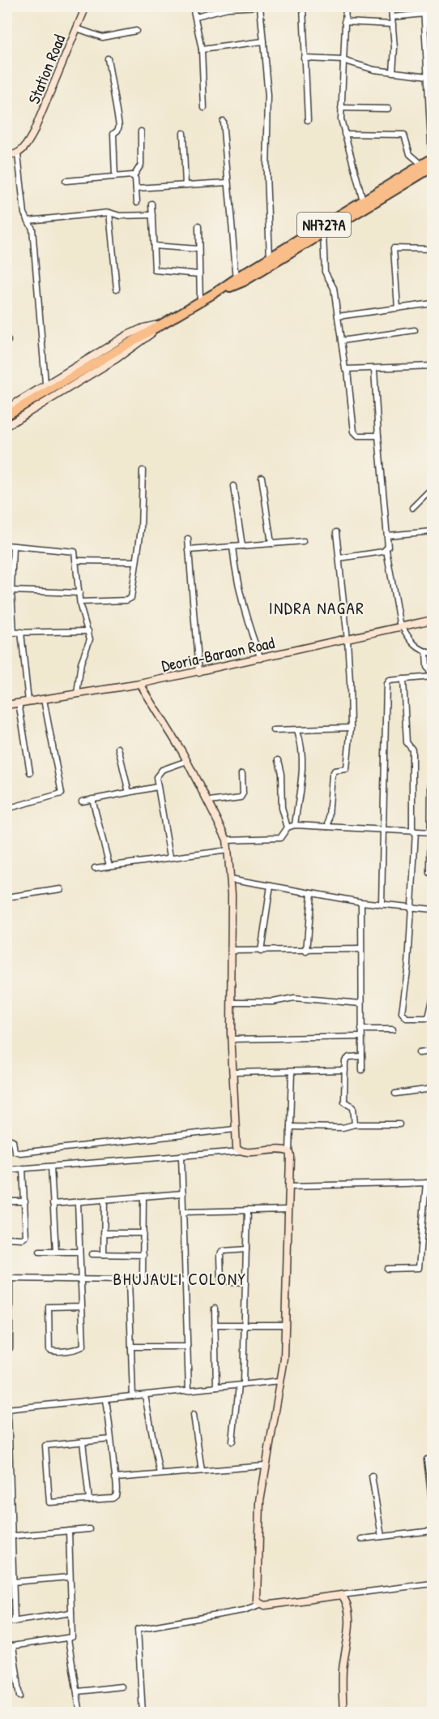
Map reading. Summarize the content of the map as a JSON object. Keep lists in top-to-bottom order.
{
  "streets": {
    "highway": ["NH727A"],
    "street": ["Station Road", "Deoria-Baraon Road"]
  },
  "districts": ["INDRA NAGAR", "BHUJAULI COLONY"]
}
